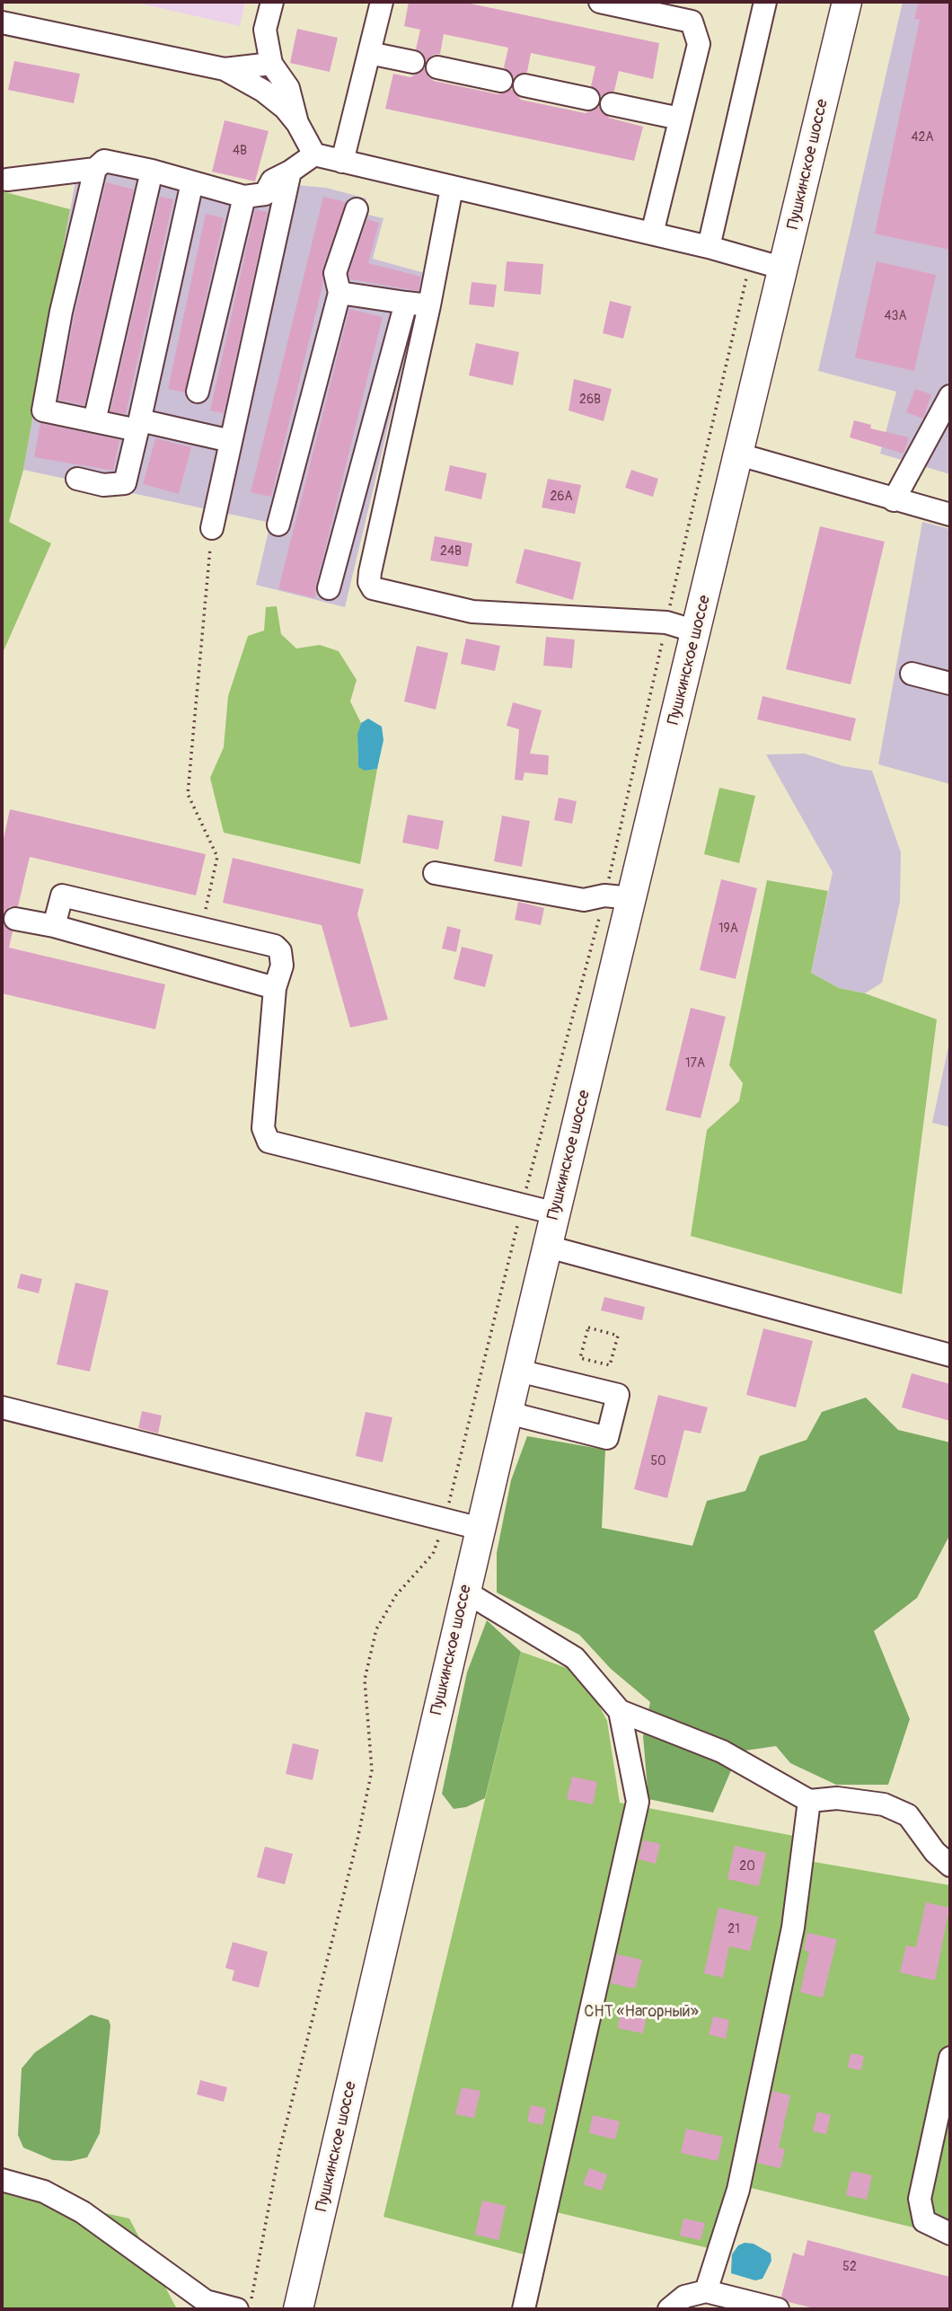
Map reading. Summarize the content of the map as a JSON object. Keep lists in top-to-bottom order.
{
  "streets": {
    "main road": ["Пушкинское шоссе"]
  },
  "parks": ["СНТ «Нагорный»"],
  "house_numbers": [
    "42А",
    "4В",
    "43А",
    "26В",
    "26А",
    "24В",
    "19А",
    "17А",
    "50",
    "20",
    "21",
    "52"
  ]
}
